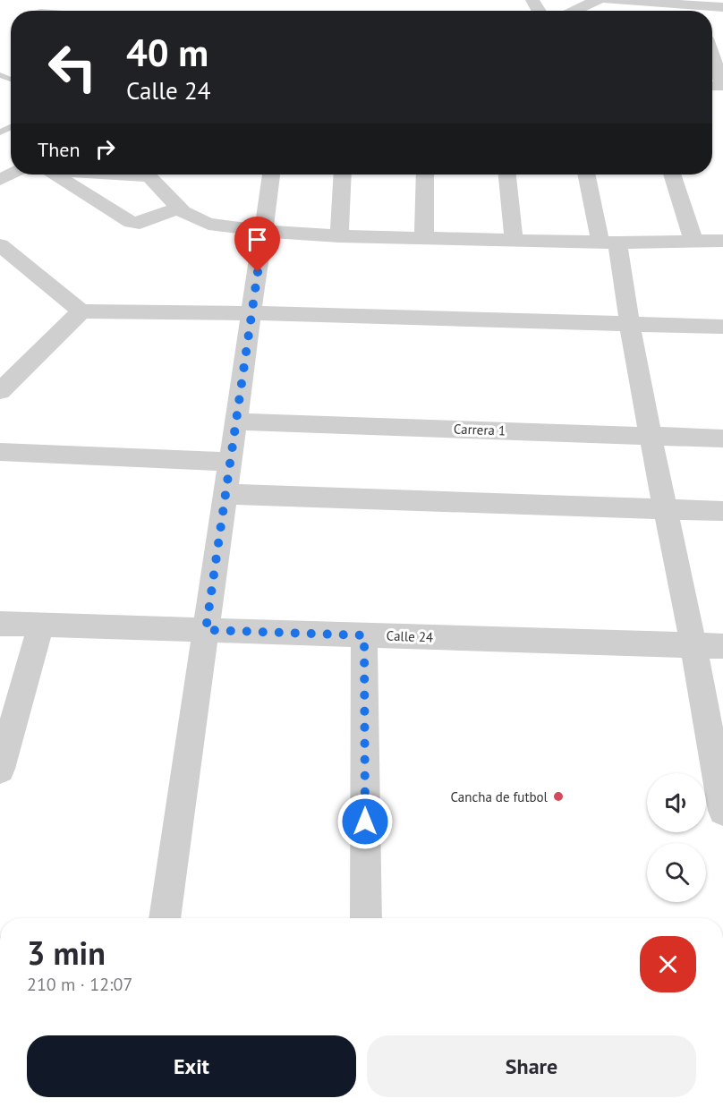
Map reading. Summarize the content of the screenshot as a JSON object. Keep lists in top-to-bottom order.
{
  "streets": {
    "street": ["Carrera 1", "Calle 24"]
  },
  "places": ["Cancha de futbol"],
  "page": {
    "turn": ["40 m", "Calle 24"],
    "then": "Then",
    "heading": ["3 min", "210 m · 12:07"],
    "buttons": ["Exit", "Share"]
  }
}
